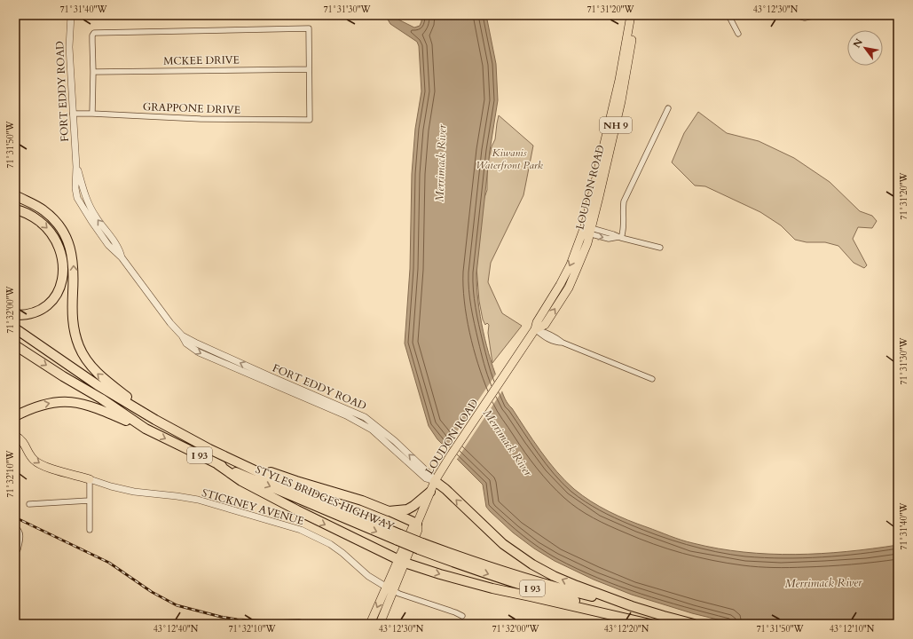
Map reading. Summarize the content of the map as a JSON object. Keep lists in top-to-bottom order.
{
  "streets": {
    "highway": ["I 93", "STYLES BRIDGES HIGHWAY"],
    "main road": ["NH 9", "LOUDON ROAD"],
    "street": [
      "MCKEE DRIVE",
      "FORT EDDY ROAD",
      "GRAPPONE DRIVE",
      "STICKNEY AVENUE"
    ]
  },
  "crossings": [
    ["MCKEE DRIVE", "GRAPPONE DRIVE"],
    ["FORT EDDY ROAD", "GRAPPONE DRIVE"],
    ["FORT EDDY ROAD", "LOUDON ROAD"],
    ["LOUDON ROAD", "STICKNEY AVENUE"],
    ["I 93", "STYLES BRIDGES HIGHWAY"]
  ],
  "water": ["Merrimack River"],
  "parks": ["Kiwanis Waterfront Park"],
  "north": "top left",
  "coordinates": [
    "71°31'40\"W",
    "71°31'30\"W",
    "71°31'20\"W",
    "43°12'30\"N",
    "71°31'50\"W",
    "71°32'00\"W",
    "71°32'10\"W",
    "43°12'40\"N",
    "43°12'20\"N",
    "43°12'10\"N"
  ]
}
